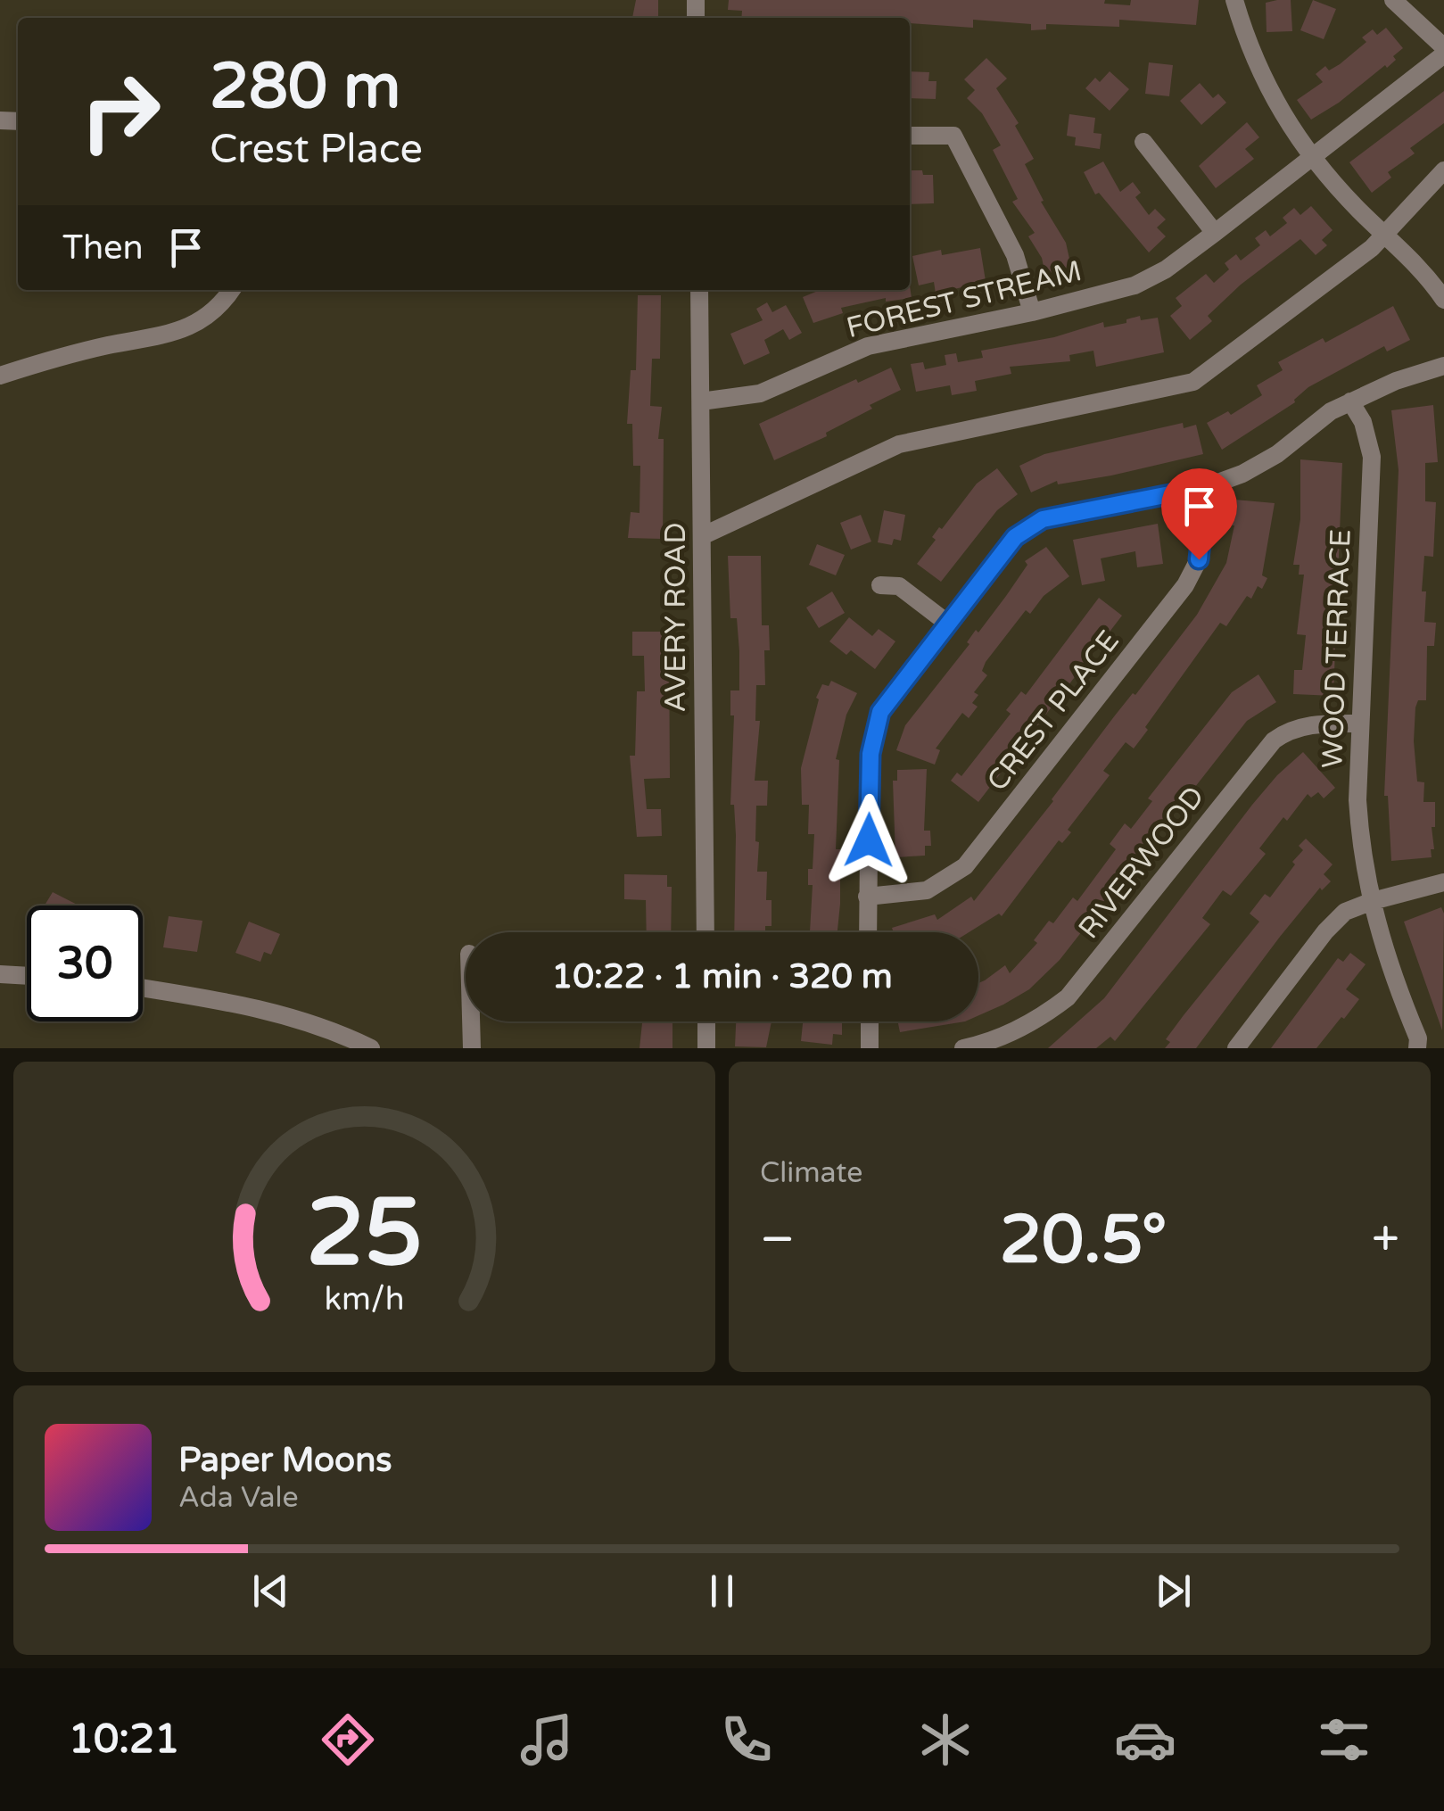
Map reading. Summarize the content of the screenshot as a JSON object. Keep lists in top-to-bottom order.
{
  "streets": {
    "street": [
      "FOREST STREAM",
      "AVERY ROAD",
      "WOOD TERRACE",
      "CREST PLACE",
      "RIVERWOOD"
    ]
  },
  "crossings": [
    ["FOREST STREAM", "AVERY ROAD"],
    ["WOOD TERRACE", "RIVERWOOD"]
  ],
  "page": {
    "turn": ["280 m", "Crest Place"],
    "then": "Then",
    "limit": "30",
    "trip": "10:22 · 1 min · 320 m",
    "tile": "Climate",
    "heat": ["−", "20.5°", "+"],
    "song": ["Paper Moons", "Ada Vale"],
    "tabs": "10:21",
    "gauge": ["25", "km/h"]
  }
}
